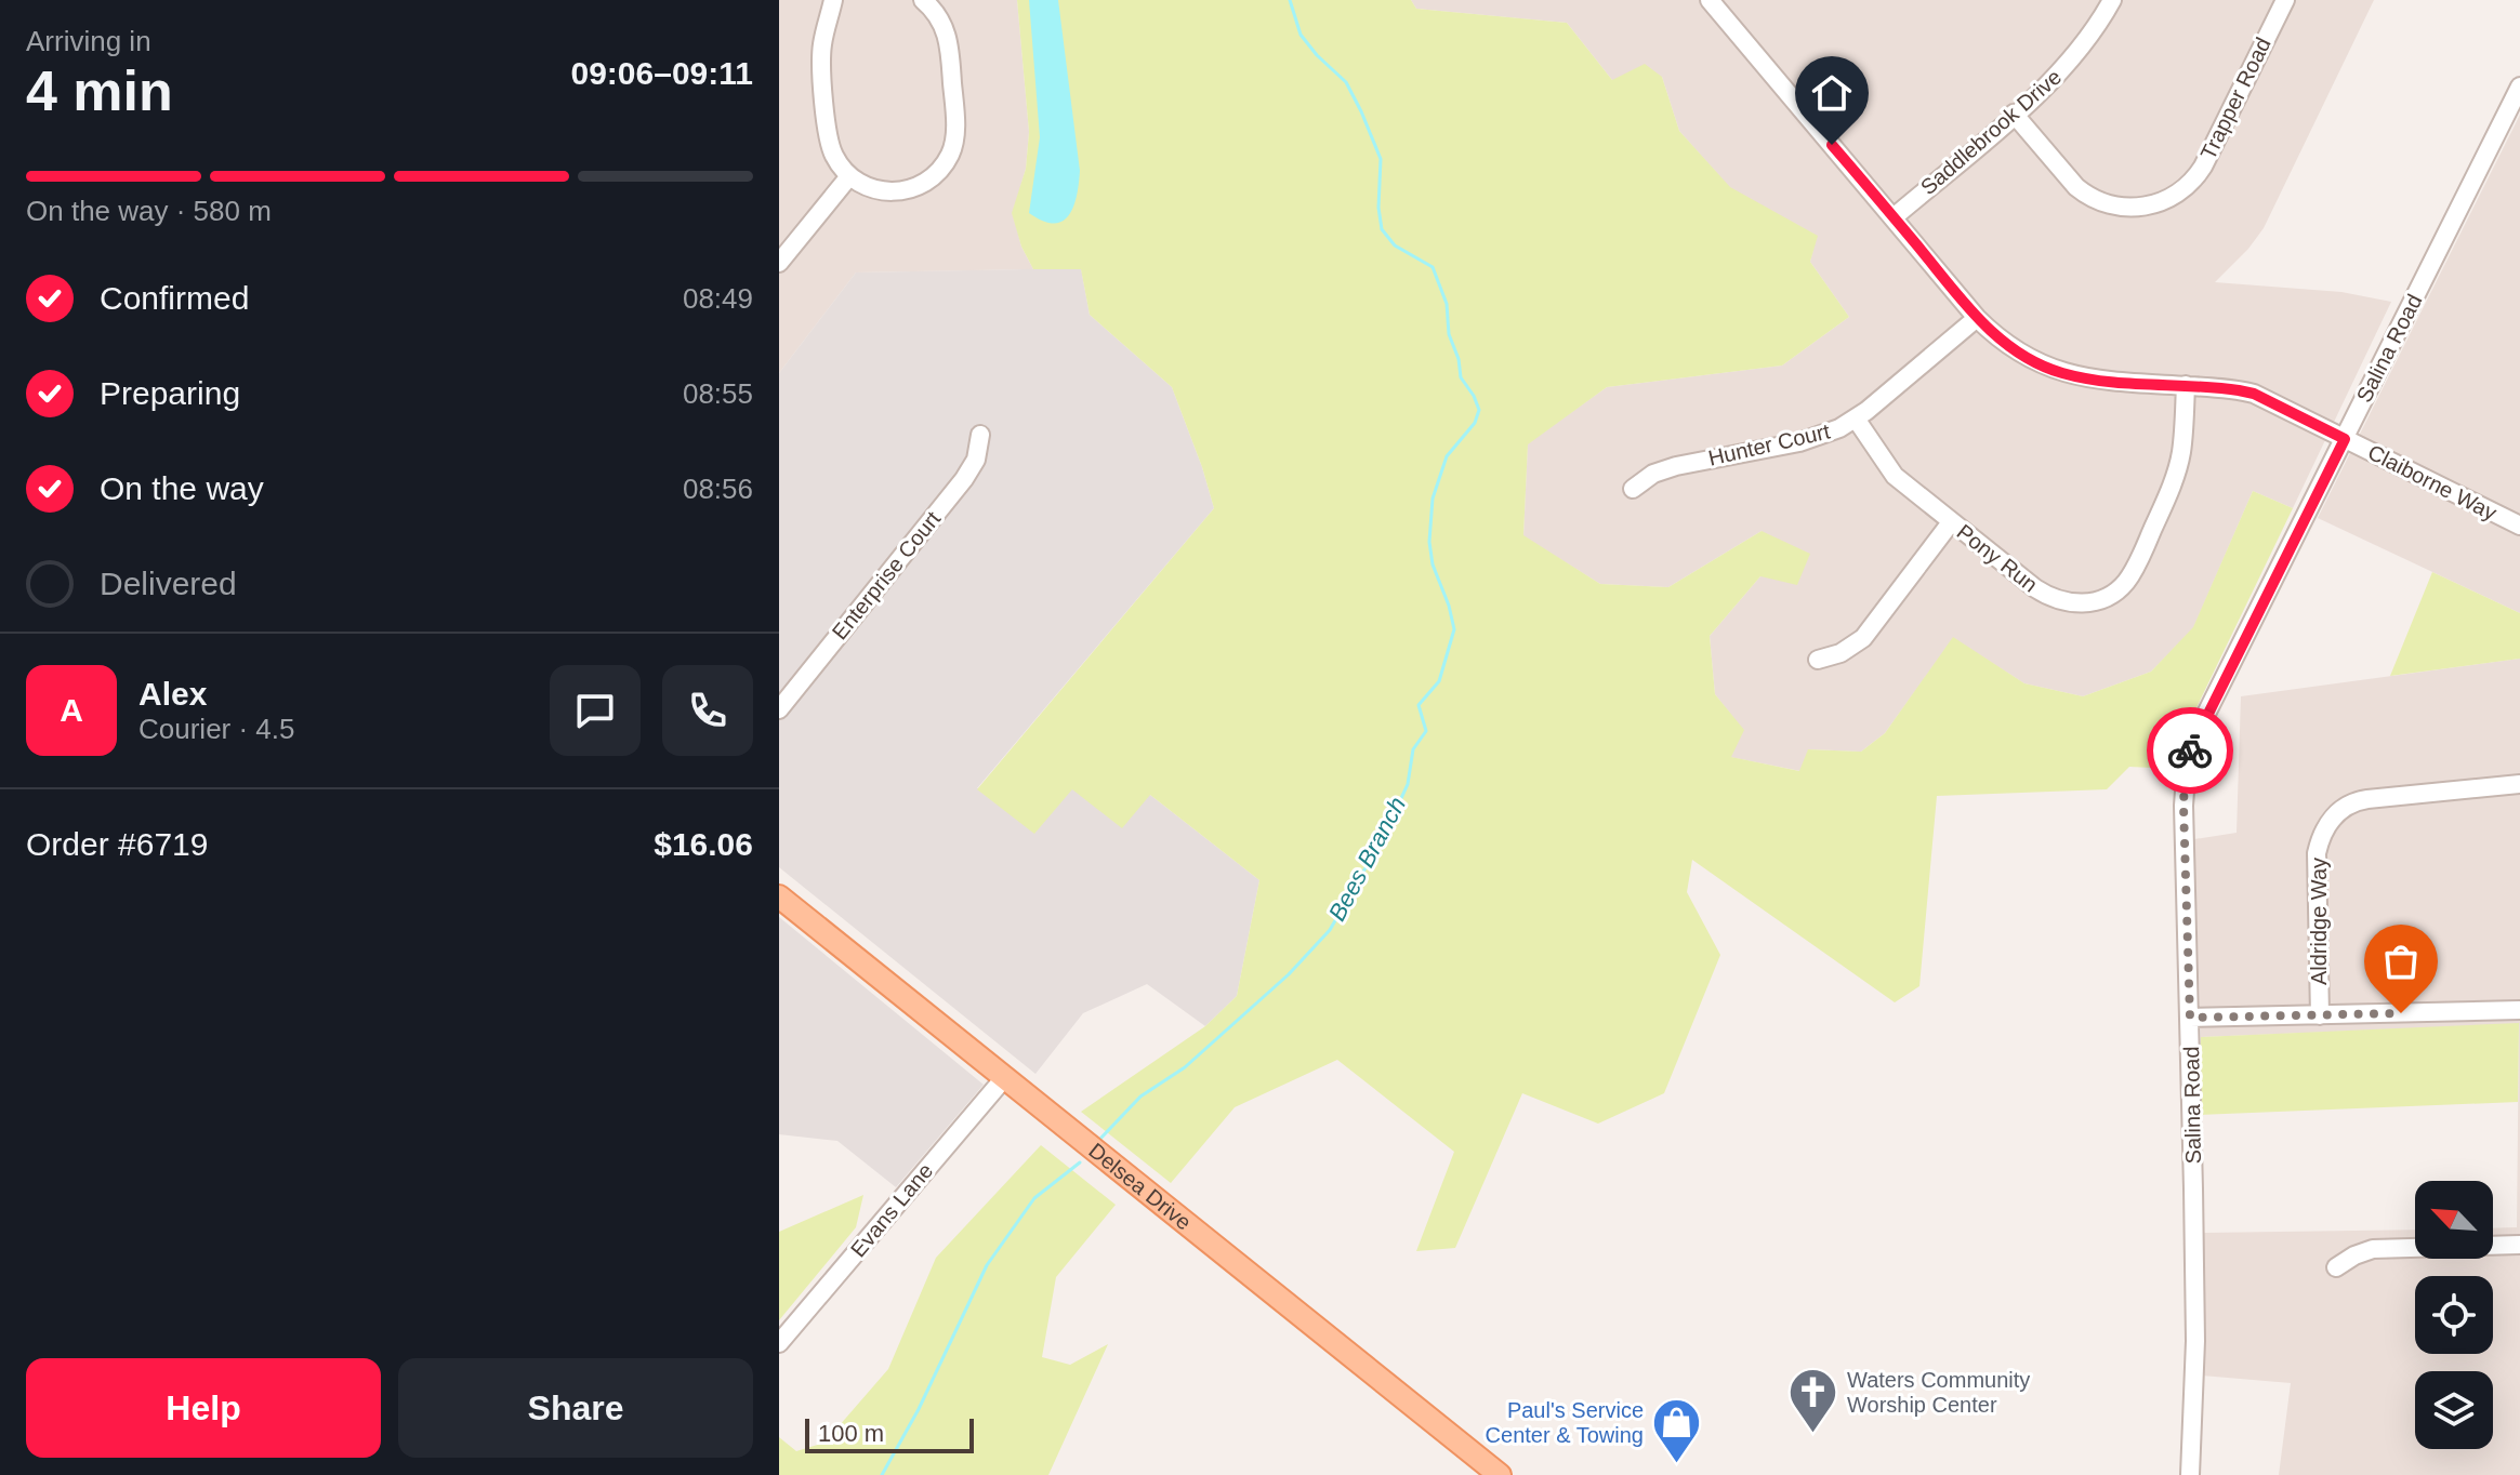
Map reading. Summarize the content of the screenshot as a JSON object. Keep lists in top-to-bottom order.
{
  "streets": {
    "main road": ["Delsea Drive"],
    "street": [
      "Trapper Road",
      "Saddlebrook Drive",
      "Salina Road",
      "Hunter Court",
      "Claiborne Way",
      "Pony Run",
      "Enterprise Court",
      "Aldridge Way",
      "Evans Lane"
    ]
  },
  "crossings": [
    ["Trapper Road", "Saddlebrook Drive"],
    ["Saddlebrook Drive", "Claiborne Way"],
    ["Salina Road", "Claiborne Way"],
    ["Hunter Court", "Claiborne Way"],
    ["Hunter Court", "Pony Run"],
    ["Claiborne Way", "Pony Run"],
    ["Delsea Drive", "Evans Lane"]
  ],
  "water": ["Bees Branch"],
  "places": {
    "church": ["Waters Community Worship Center"],
    "shop": ["Paul's Service Center & Towing"]
  },
  "scale_bar": "100 m",
  "north": "top left",
  "page": {
    "heading": ["4 min", "Arriving in", "09:06–09:11"],
    "panel": [
      "Alex",
      "Courier · 4.5",
      "Order #6719",
      "$16.06"
    ],
    "bar": "On the way · 580 m",
    "list": [
      ["Confirmed", "08:49"],
      ["Preparing", "08:55"],
      ["On the way", "08:56"],
      "Delivered"
    ],
    "round": "A",
    "buttons": ["Help", "Share"],
    "scale": "100 m"
  }
}
